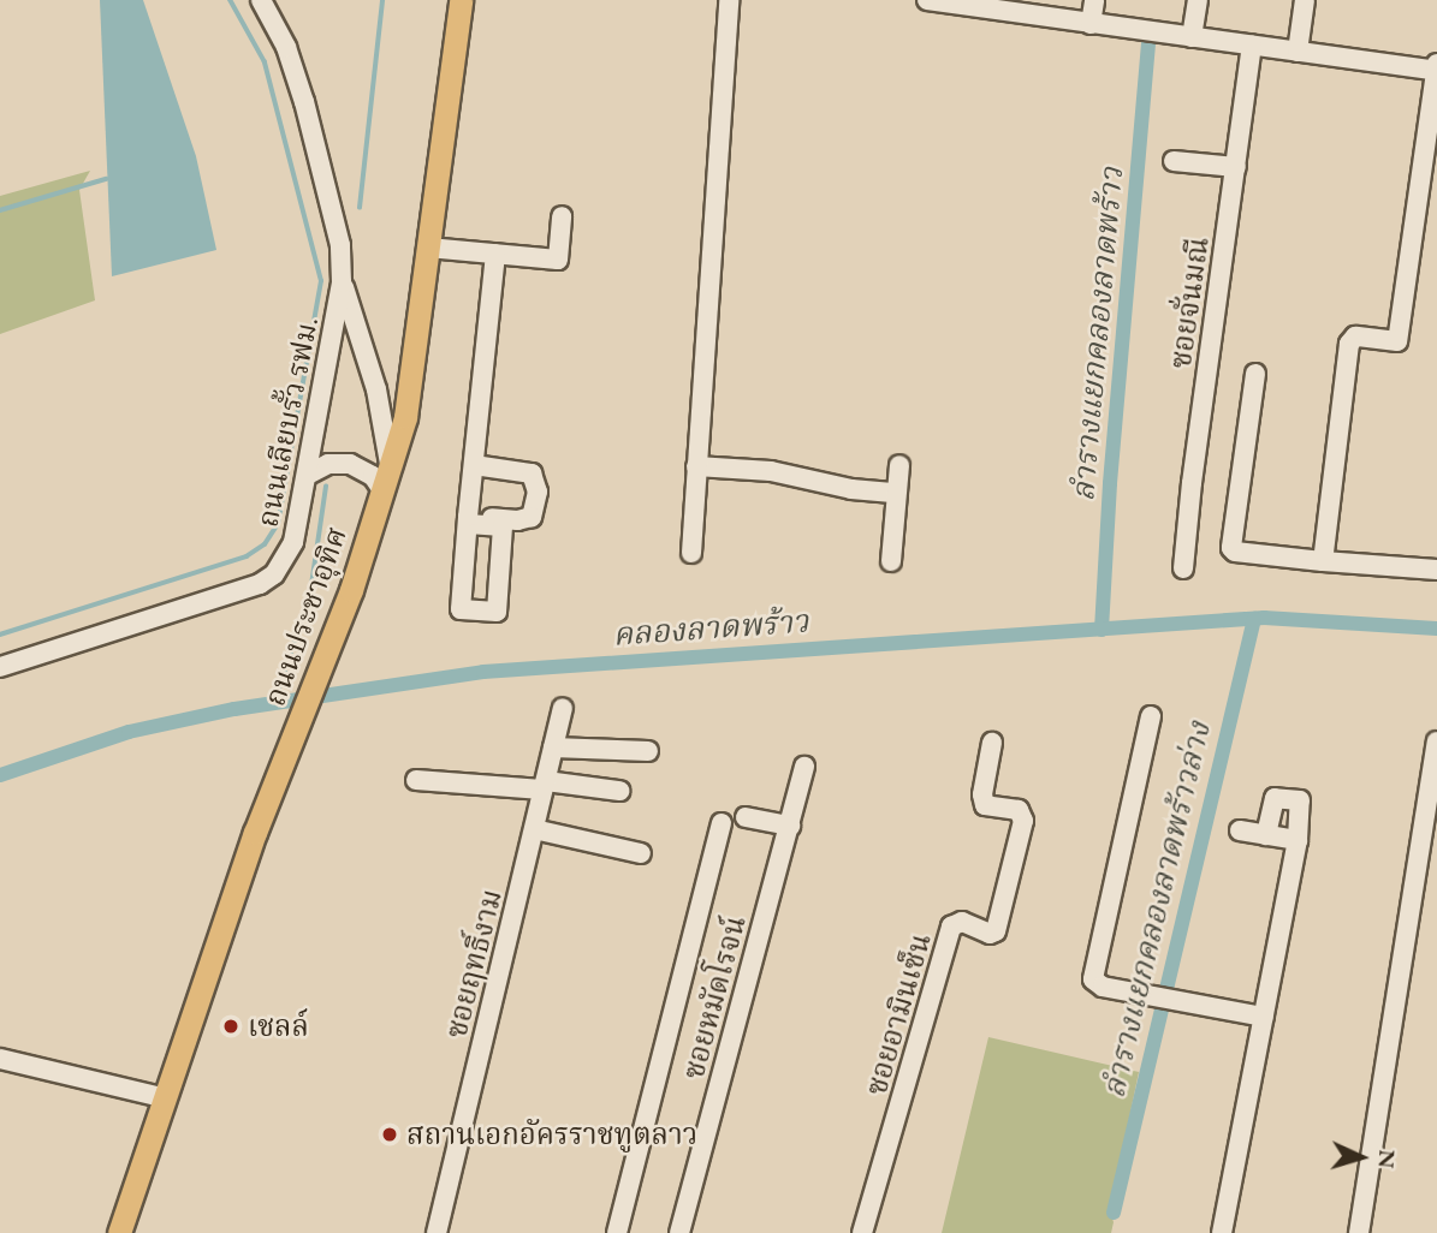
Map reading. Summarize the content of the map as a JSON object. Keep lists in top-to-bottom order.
{
  "streets": {
    "main road": ["ถนนประชาอุทิศ"],
    "street": [
      "ซอยจั่นมณี",
      "ถนนเลียบรั้ว รฟม.",
      "ซอยฤทธิ์งาม",
      "ซอยหมัดโรจน์",
      "ซอยอามินเซ็น"
    ]
  },
  "water": ["ลำรางแยกคลองลาดพร้าว", "คลองลาดพร้าว", "ลำรางแยกคลองลาดพร้าวล่าง"],
  "places": ["เชลล์", "สถานเอกอัครราชทูตลาว"],
  "north": "right"
}
